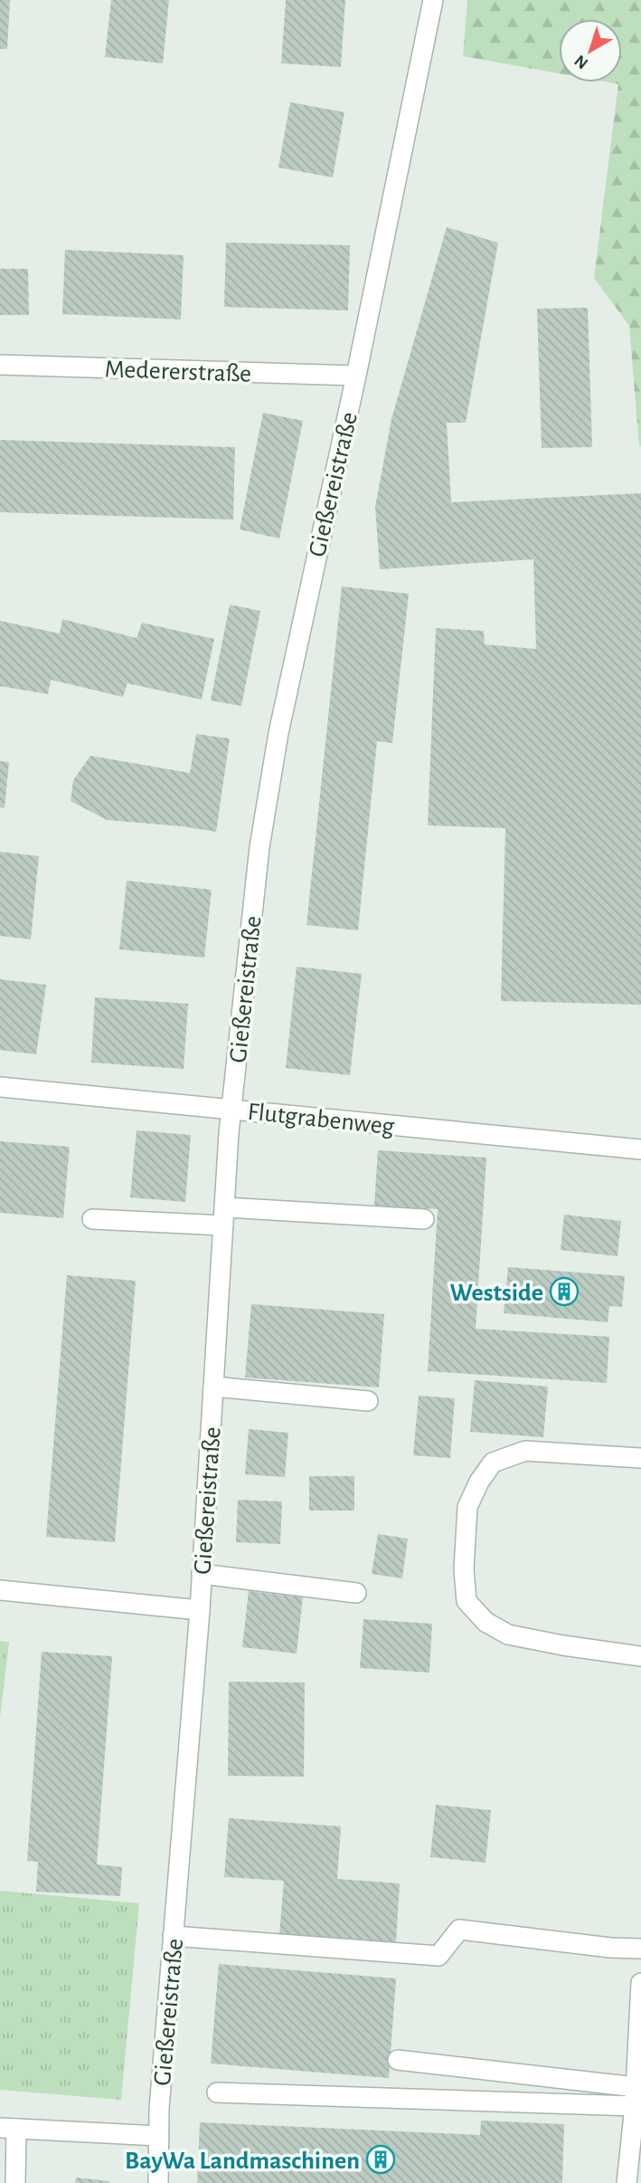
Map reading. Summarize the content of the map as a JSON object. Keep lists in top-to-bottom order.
{
  "streets": {
    "street": ["Medererstraße", "Gießereistraße", "Flutgrabenweg"]
  },
  "crossings": [
    ["Medererstraße", "Gießereistraße"],
    ["Gießereistraße", "Flutgrabenweg"]
  ],
  "places": {
    "building": ["Westside", "BayWa Landmaschinen"]
  },
  "north": "bottom left"
}
